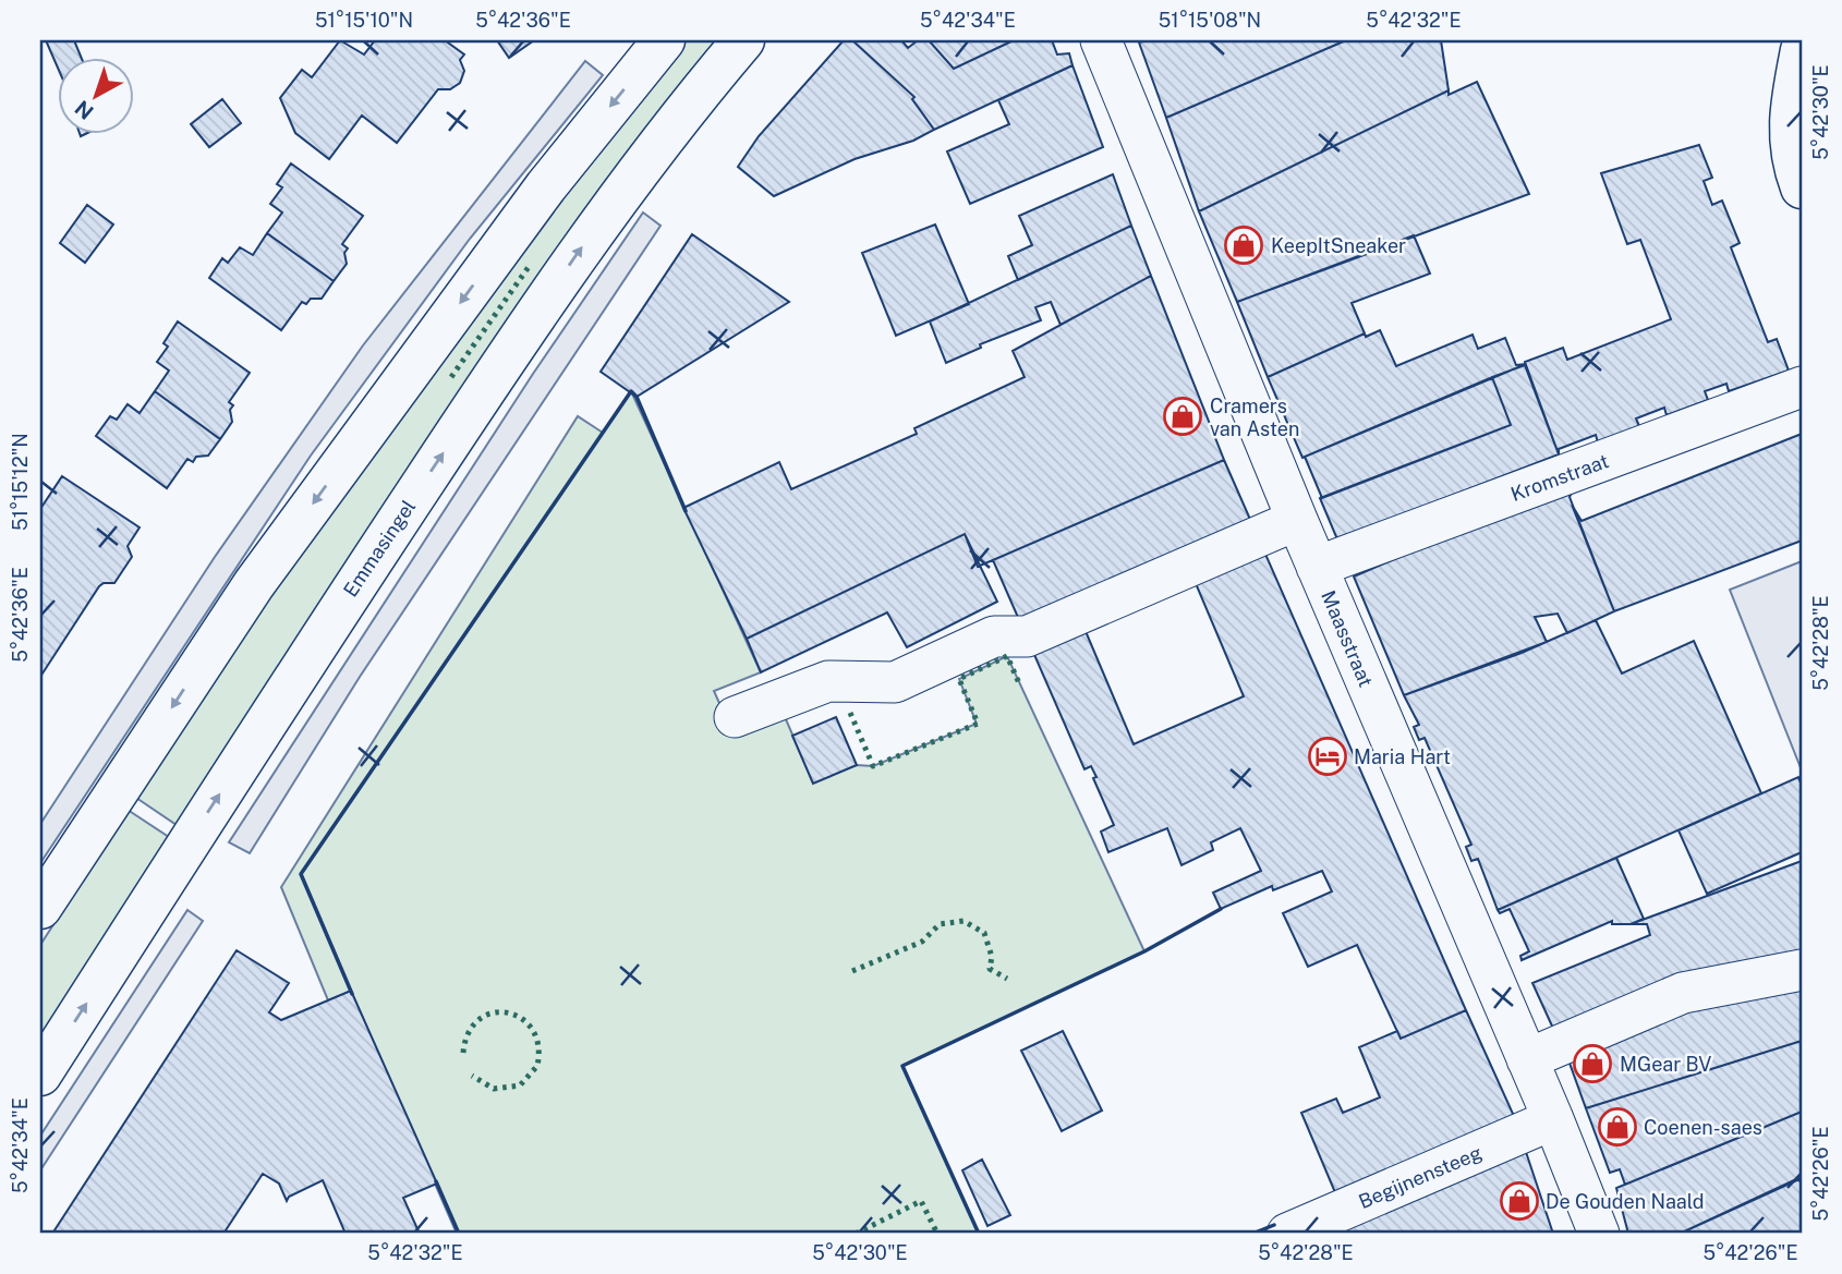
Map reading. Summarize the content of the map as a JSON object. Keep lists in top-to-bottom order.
{
  "streets": {
    "street": [
      "Kromstraat",
      "Emmasingel",
      "Maasstraat",
      "Begijnensteeg"
    ]
  },
  "crossings": [
    ["Kromstraat", "Maasstraat"],
    ["Maasstraat", "Begijnensteeg"]
  ],
  "places": {
    "shop": [
      "KeepItSneaker",
      "Cramers van Asten",
      "MGear BV",
      "Coenen-saes",
      "De Gouden Naald"
    ],
    "hotel": ["Maria Hart"]
  },
  "north": "bottom left",
  "coordinates": [
    "51°15'10\"N",
    "5°42'36\"E",
    "5°42'34\"E",
    "51°15'08\"N",
    "5°42'32\"E",
    "5°42'30\"E",
    "51°15'12\"N",
    "5°42'28\"E",
    "5°42'26\"E"
  ]
}
